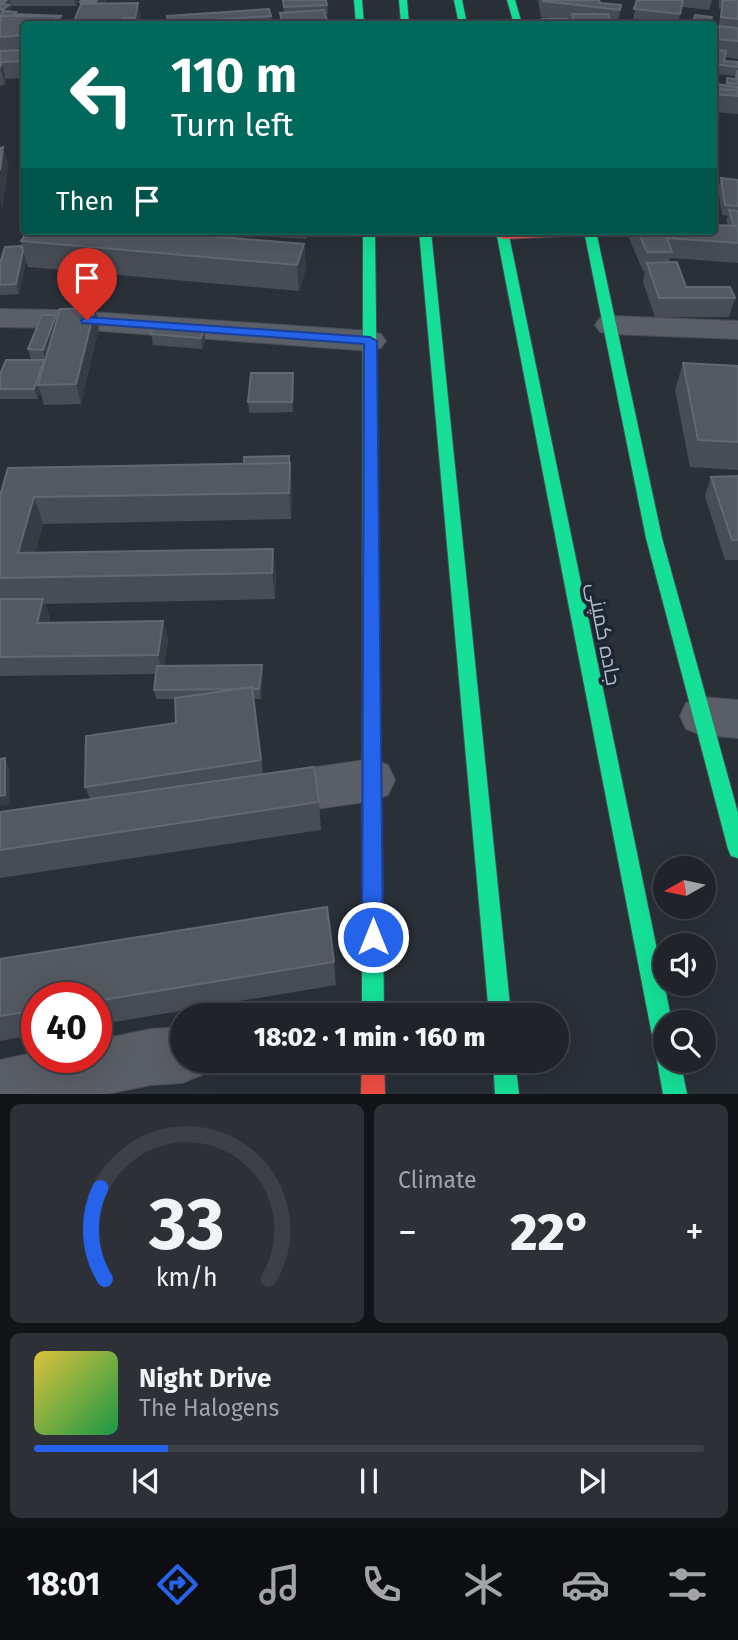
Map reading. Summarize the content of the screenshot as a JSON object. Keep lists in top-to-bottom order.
{
  "streets": {
    "main road": ["جاده کمپنی"]
  },
  "north": "left",
  "page": {
    "turn": ["110 m", "Turn left"],
    "then": "Then",
    "limit": "40",
    "trip": "18:02 · 1 min · 160 m",
    "tile": "Climate",
    "heat": ["−", "22°", "+"],
    "song": ["Night Drive", "The Halogens"],
    "tabs": "18:01",
    "gauge": ["33", "km/h"]
  }
}
